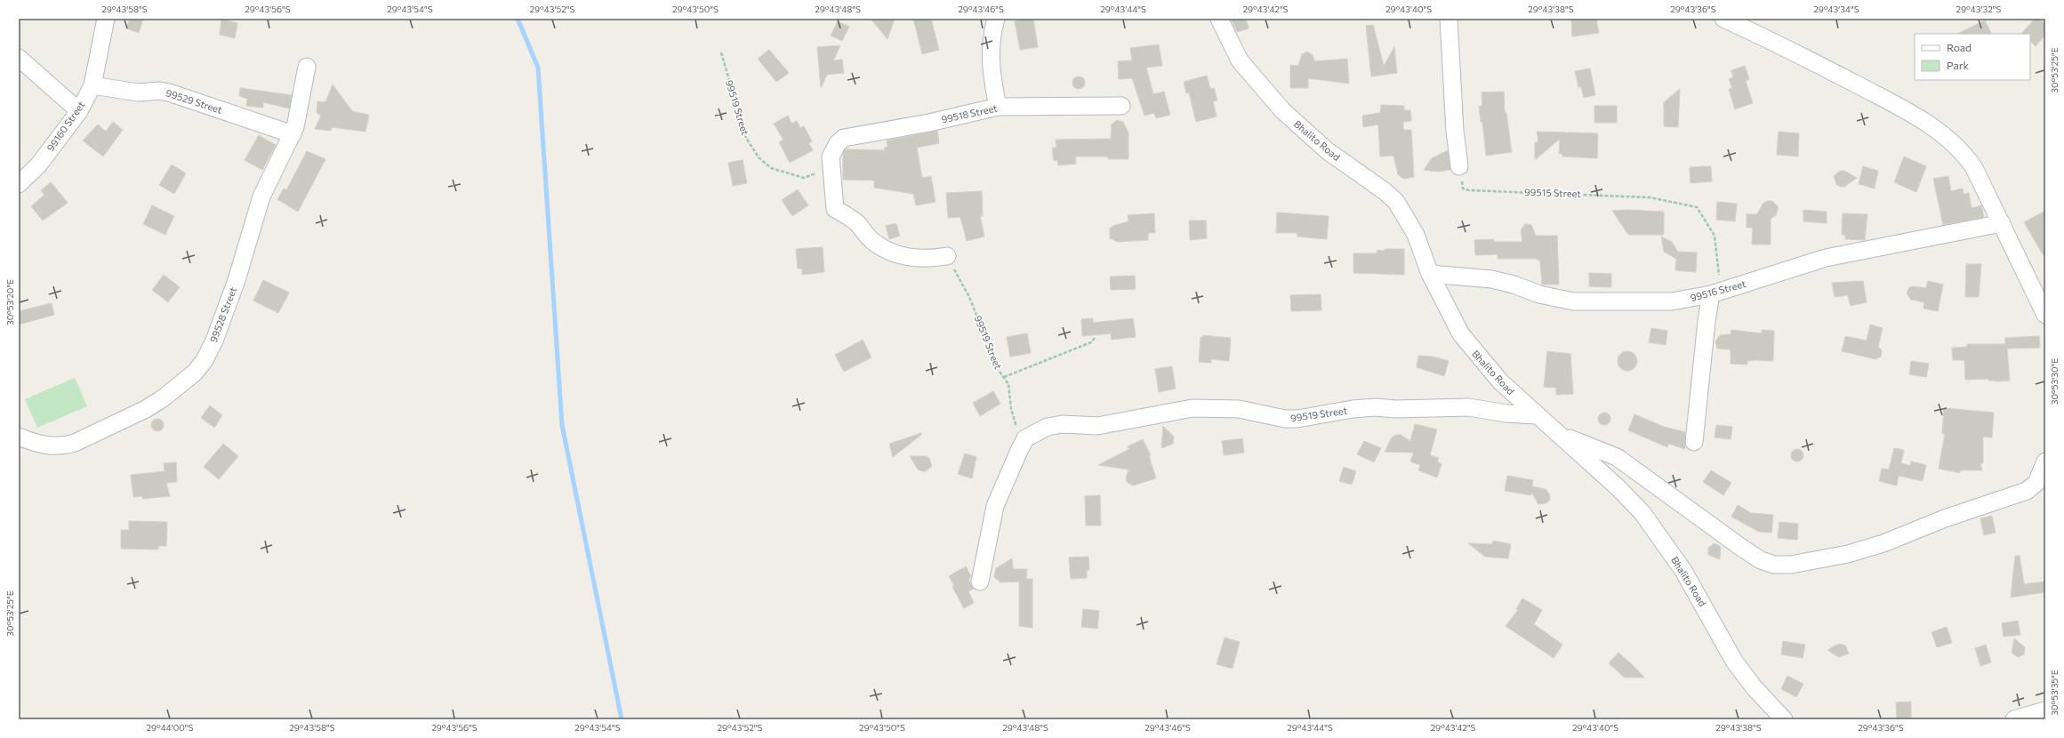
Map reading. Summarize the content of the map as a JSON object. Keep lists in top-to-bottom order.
{
  "streets": {
    "street": [
      "99529 Street",
      "99519 Street",
      "99518 Street",
      "99160 Street",
      "Bhalito Road",
      "99516 Street",
      "99528 Street"
    ],
    "path": ["99515 Street"]
  },
  "crossings": [
    ["99529 Street", "99160 Street"],
    ["99529 Street", "99528 Street"],
    ["99519 Street", "99518 Street"],
    ["99519 Street", "Bhalito Road"],
    ["Bhalito Road", "99516 Street"],
    ["99515 Street", "99516 Street"]
  ],
  "legend": ["Road", "Park"],
  "coordinates": [
    "29°43'58\"S",
    "29°43'56\"S",
    "29°43'54\"S",
    "29°43'52\"S",
    "29°43'50\"S",
    "29°43'48\"S",
    "29°43'46\"S",
    "29°43'44\"S",
    "29°43'42\"S",
    "29°43'40\"S",
    "29°43'38\"S",
    "29°43'36\"S",
    "29°43'34\"S",
    "29°43'32\"S",
    "30°53'25\"E",
    "30°53'20\"E",
    "30°53'30\"E",
    "30°53'35\"E",
    "29°44'00\"S"
  ]
}
